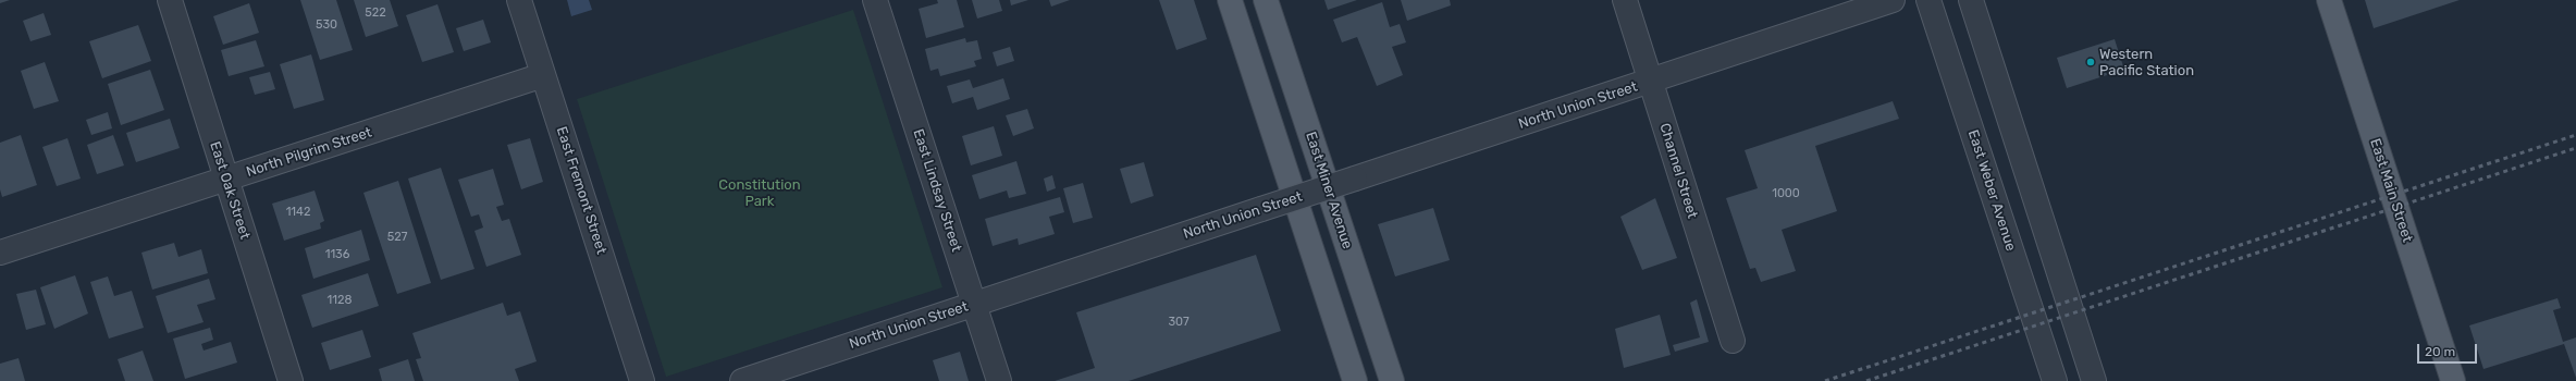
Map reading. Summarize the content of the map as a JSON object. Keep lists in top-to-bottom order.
{
  "streets": {
    "main road": ["East Miner Avenue", "East Main Street"],
    "street": [
      "North Union Street",
      "North Pilgrim Street",
      "Channel Street",
      "East Oak Street",
      "East Fremont Street",
      "East Lindsay Street",
      "East Weber Avenue"
    ]
  },
  "crossings": [
    ["North Union Street", "Channel Street"],
    ["North Union Street", "East Lindsay Street"],
    ["North Pilgrim Street", "East Oak Street"],
    ["North Pilgrim Street", "East Fremont Street"]
  ],
  "parks": ["Constitution Park"],
  "places": ["Western Pacific Station"],
  "house_numbers": [
    "522",
    "530",
    "1000",
    "1142",
    "527",
    "1136",
    "1128",
    "307"
  ],
  "scale_bar": "20 m"
}
